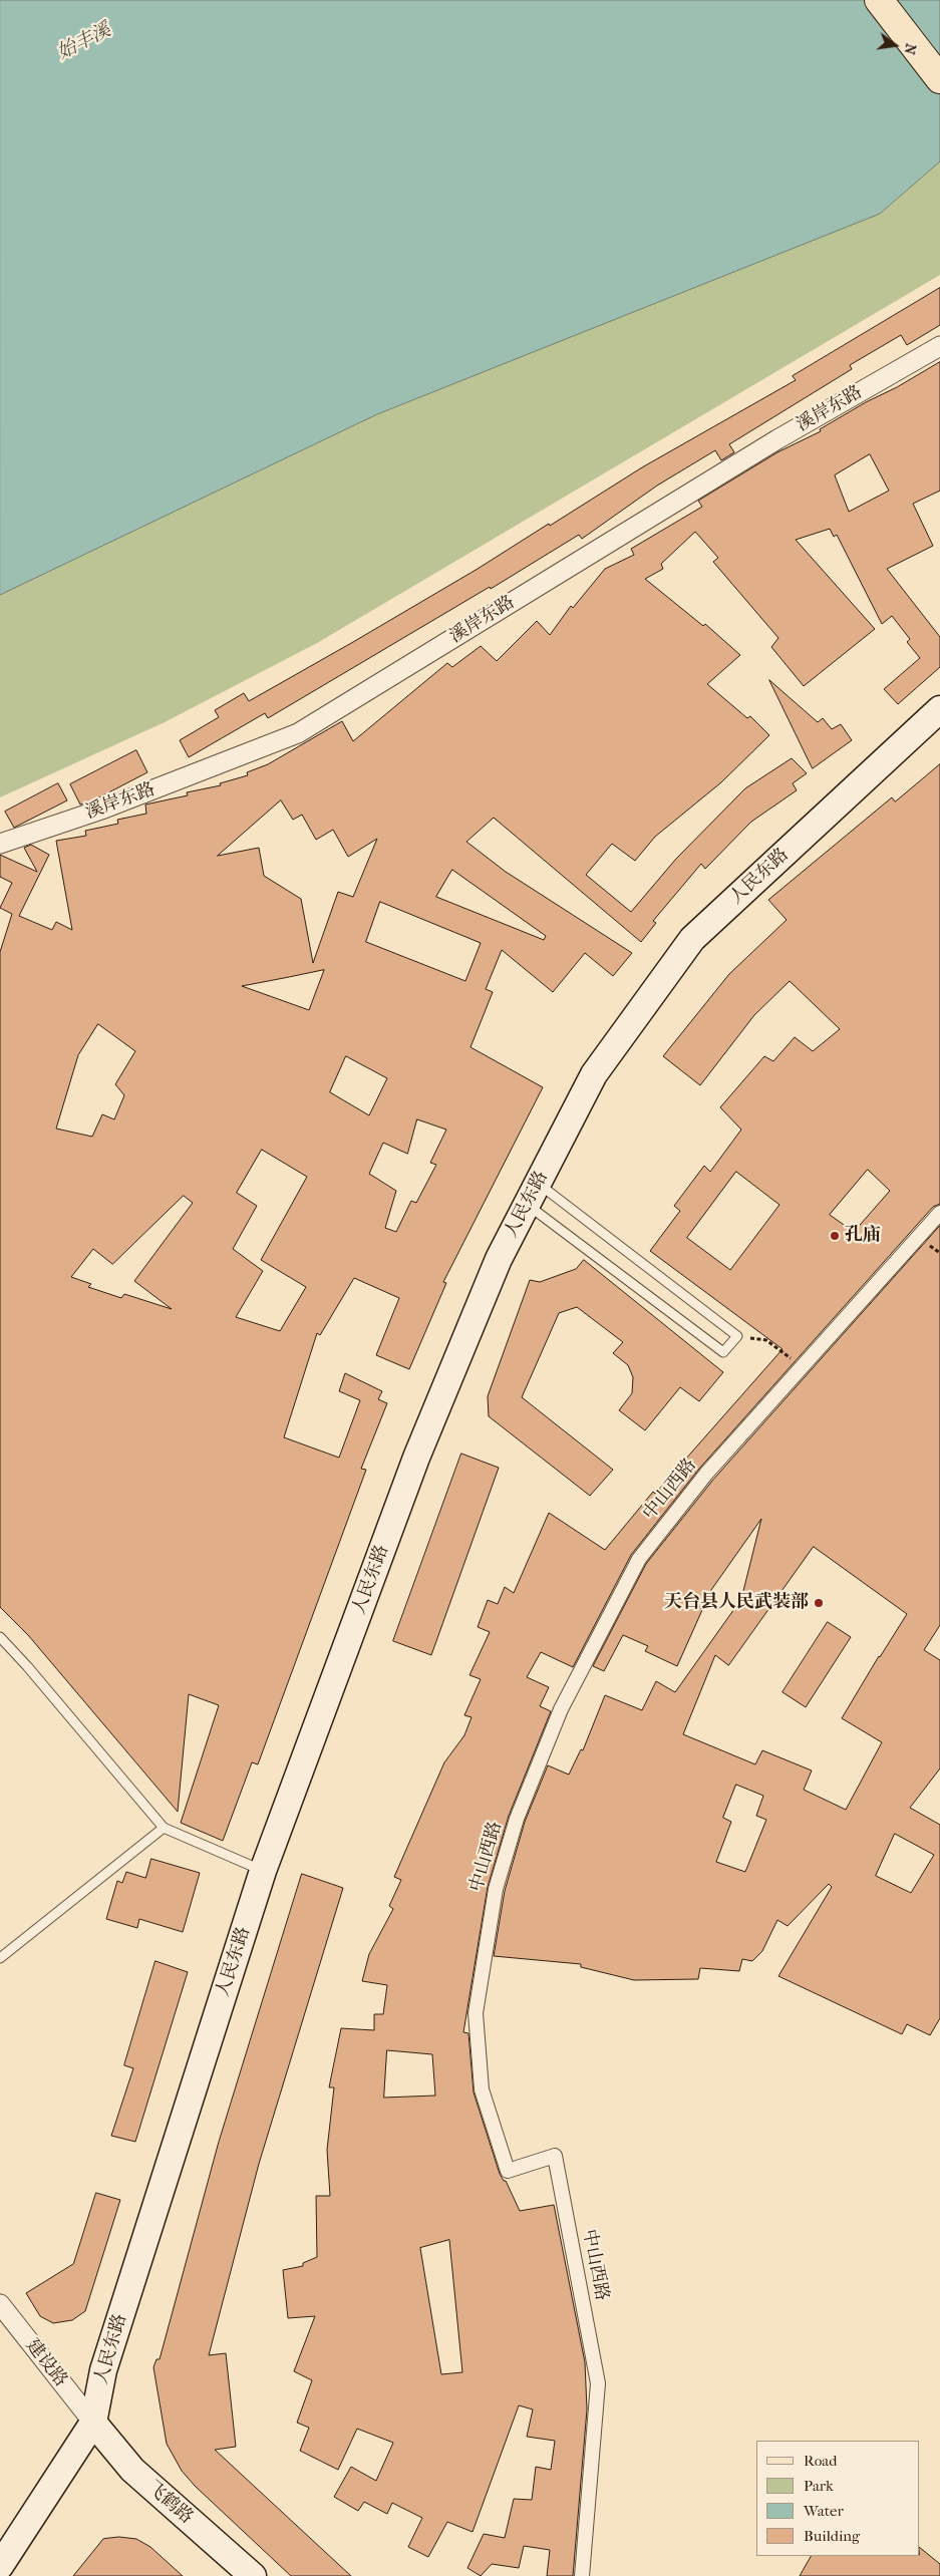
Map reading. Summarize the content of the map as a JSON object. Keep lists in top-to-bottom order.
{
  "streets": {
    "main road": ["人民东路", "飞鹤路"],
    "street": ["溪岸东路", "中山西路", "建设路"]
  },
  "crossings": [
    ["人民东路", "建设路"],
    ["人民东路", "飞鹤路"],
    ["建设路", "飞鹤路"]
  ],
  "water": ["始丰溪"],
  "places": ["孔庙", "天台县人民武装部"],
  "legend": [
    "Road",
    "Park",
    "Water",
    "Building"
  ],
  "north": "right"
}
